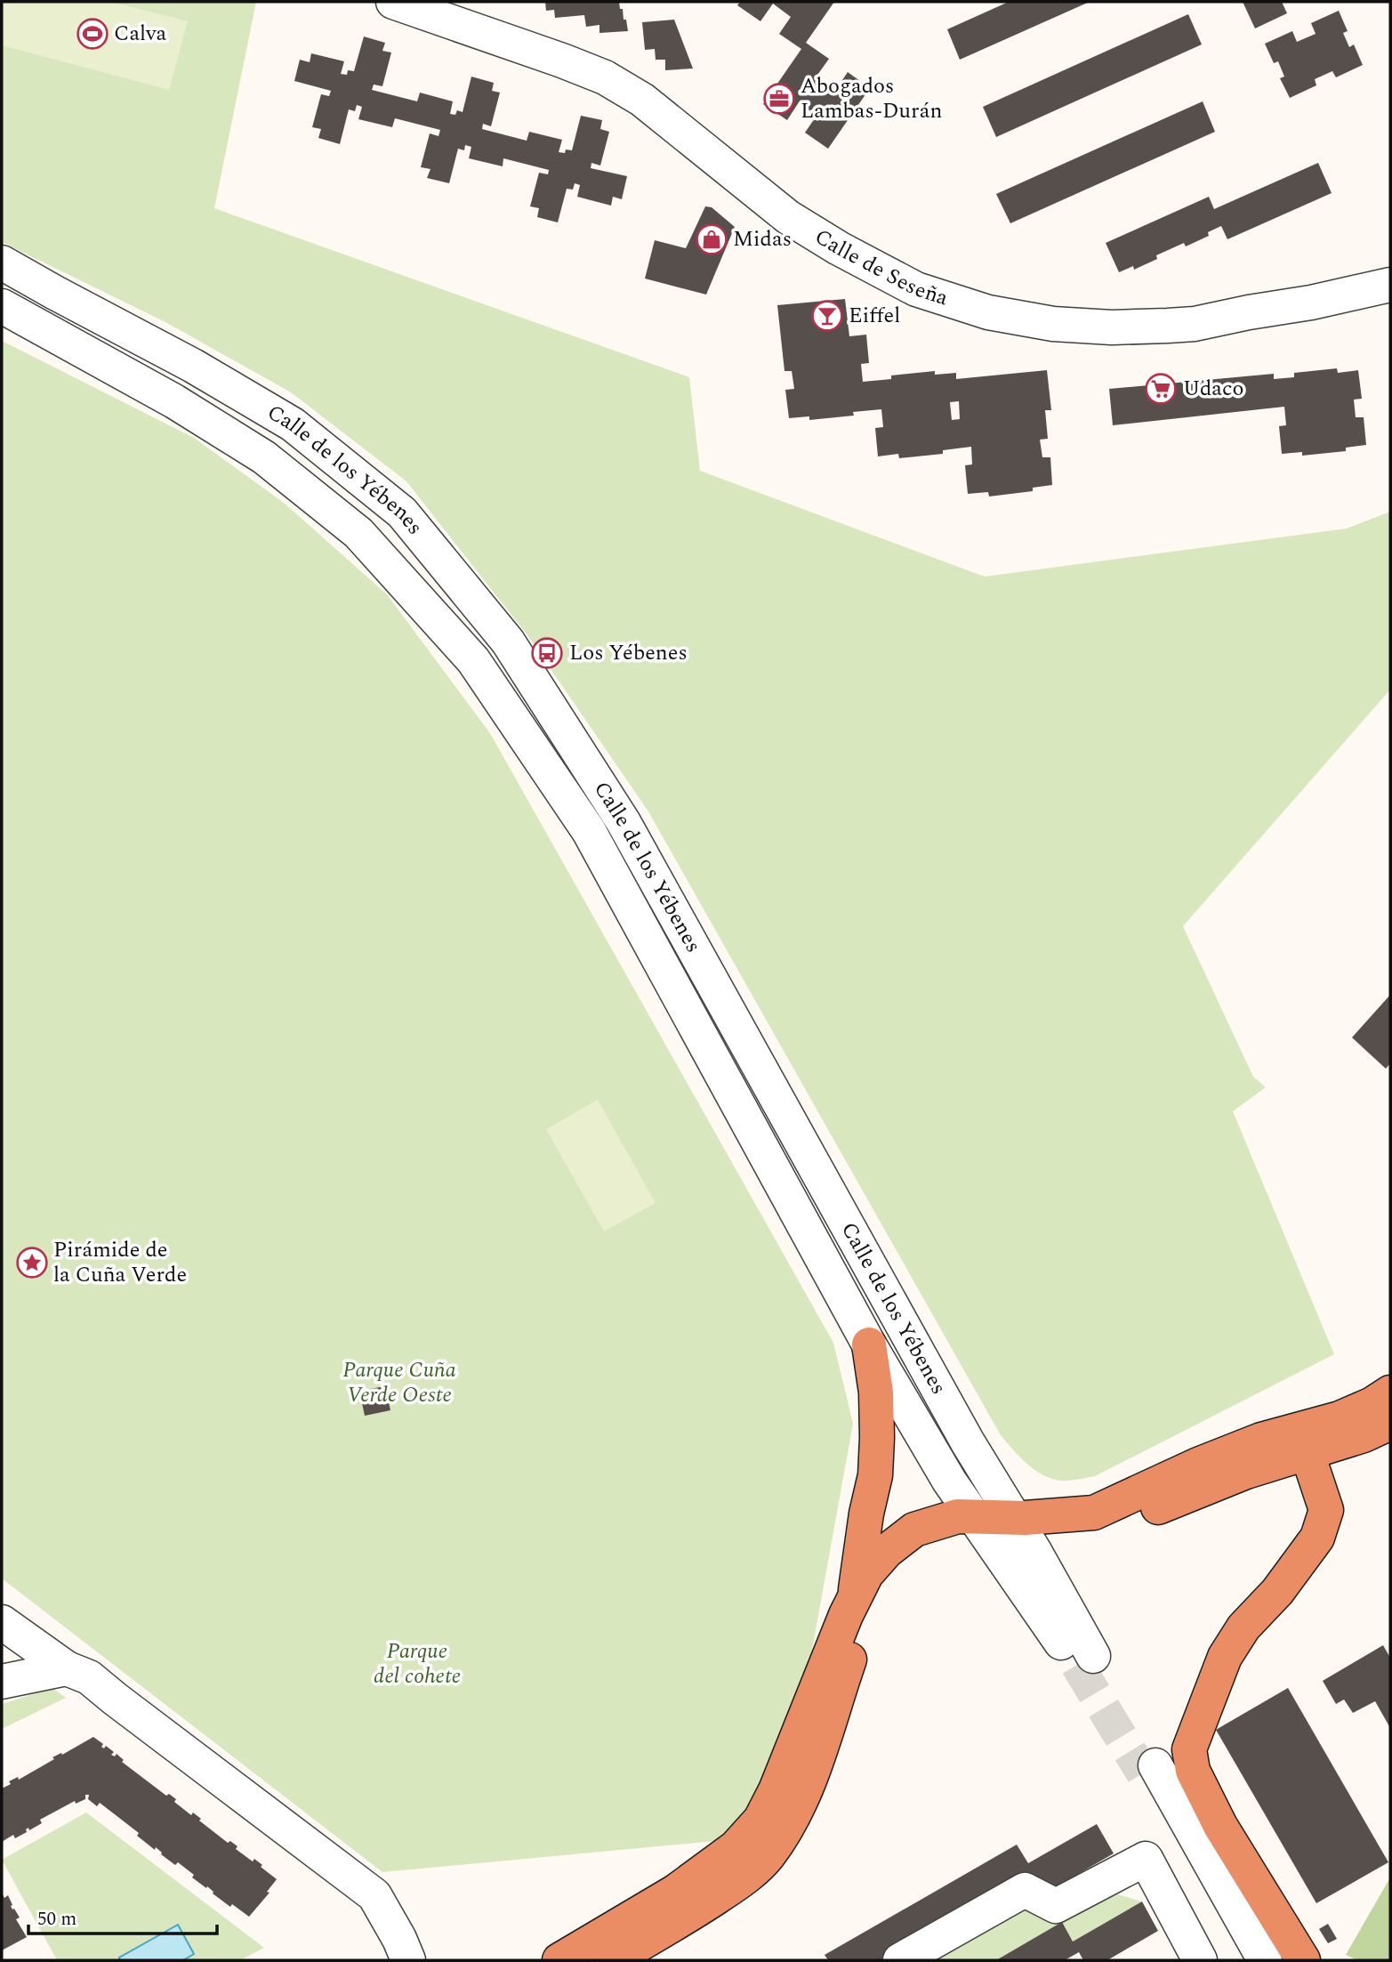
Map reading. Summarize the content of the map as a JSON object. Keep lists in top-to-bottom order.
{
  "streets": {
    "street": ["Calle de Seseña", "Calle de los Yébenes"]
  },
  "parks": ["Parque Cuña Verde Oeste", "Parque del cohete"],
  "places": {
    "sports": ["Calva"],
    "office": ["Abogados Lambas-Durán"],
    "shop": ["Midas"],
    "bar": ["Eiffel"],
    "supermarket": ["Udaco"],
    "bus stop": ["Los Yébenes"],
    "place": ["Pirámide de la Cuña Verde"]
  },
  "scale_bar": "50 m"
}
